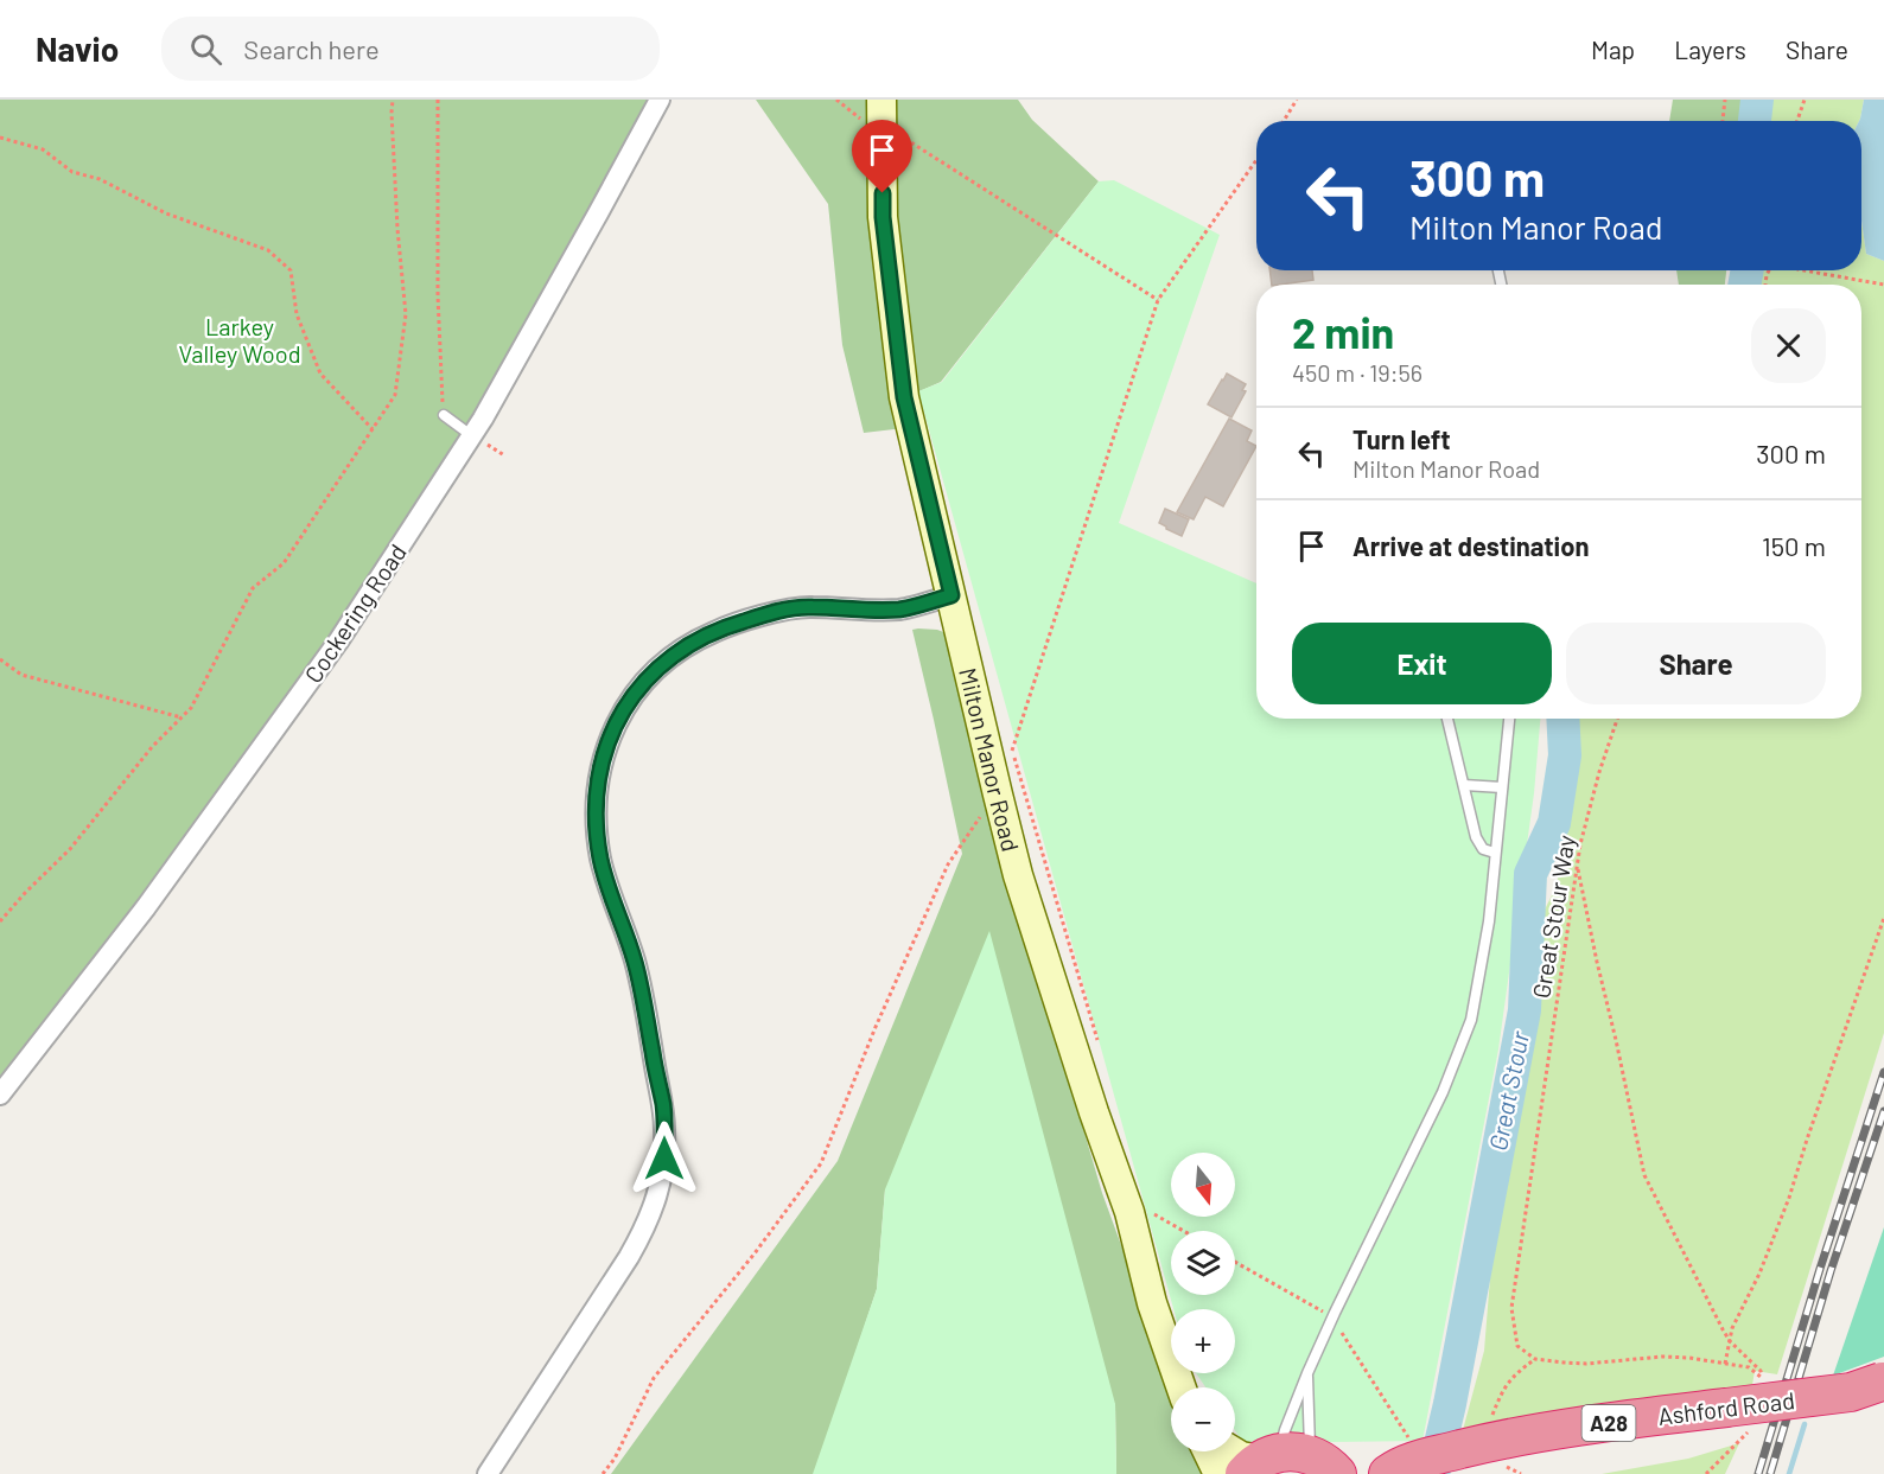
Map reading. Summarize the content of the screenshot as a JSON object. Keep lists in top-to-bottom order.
{
  "streets": {
    "highway": ["Ashford Road", "A28"],
    "street": ["Cockering Road", "Milton Manor Road"],
    "path": ["Great Stour Way"]
  },
  "water": ["Great Stour"],
  "parks": ["Larkey Valley Wood"],
  "north": "bottom",
  "page": {
    "header": "Navio",
    "search": "Search here",
    "nav": ["Map", "Layers", "Share"],
    "turn": ["300 m", "Milton Manor Road"],
    "heading": ["2 min", "450 m · 19:56"],
    "list": [
      {
        "name": "Turn left",
        "note": "Milton Manor Road",
        "value": "300 m"
      },
      {
        "name": "Arrive at destination",
        "value": "150 m"
      }
    ],
    "buttons": ["Exit", "Share"],
    "map_buttons": ["+", "−"]
  }
}
